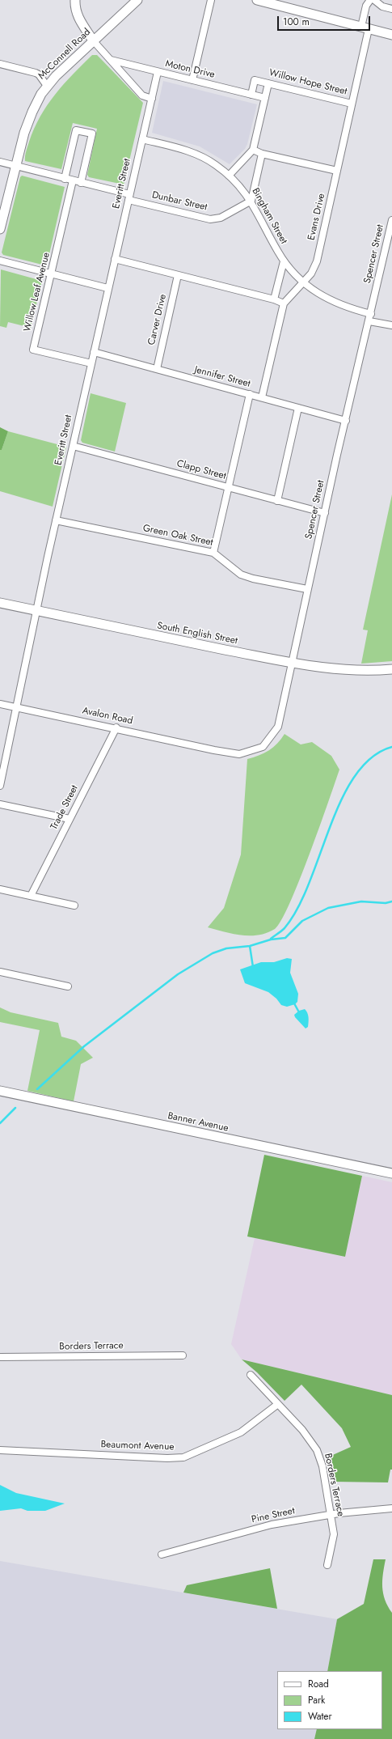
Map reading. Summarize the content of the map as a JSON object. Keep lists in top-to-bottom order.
{
  "streets": {
    "street": [
      "McConnell Road",
      "Moton Drive",
      "Willow Hope Street",
      "Everitt Street",
      "Dunbar Street",
      "Bingham Street",
      "Evans Drive",
      "Spencer Street",
      "Willow Leaf Avenue",
      "Carver Drive",
      "Jennifer Street",
      "Clapp Street",
      "Green Oak Street",
      "South English Street",
      "Avalon Road",
      "Trade Street",
      "Banner Avenue",
      "Borders Terrace",
      "Beaumont Avenue",
      "Pine Street"
    ]
  },
  "crossings": [
    ["McConnell Road", "Dunbar Street"],
    ["Moton Drive", "Willow Hope Street"],
    ["Moton Drive", "Everitt Street"],
    ["Willow Hope Street", "Evans Drive"],
    ["Everitt Street", "Dunbar Street"],
    ["Everitt Street", "Bingham Street"],
    ["Everitt Street", "Willow Leaf Avenue"],
    ["Everitt Street", "Jennifer Street"],
    ["Everitt Street", "Clapp Street"],
    ["Everitt Street", "Green Oak Street"],
    ["Everitt Street", "South English Street"],
    ["Everitt Street", "Avalon Road"],
    ["Dunbar Street", "Bingham Street"],
    ["Dunbar Street", "Willow Leaf Avenue"],
    ["Bingham Street", "Evans Drive"],
    ["Bingham Street", "Spencer Street"],
    ["Spencer Street", "Jennifer Street"],
    ["Spencer Street", "Clapp Street"],
    ["Spencer Street", "Green Oak Street"],
    ["Spencer Street", "South English Street"],
    ["Spencer Street", "Avalon Road"],
    ["Carver Drive", "Jennifer Street"],
    ["Avalon Road", "Trade Street"],
    ["Borders Terrace", "Beaumont Avenue"],
    ["Borders Terrace", "Pine Street"]
  ],
  "legend": ["Road", "Park", "Water"],
  "scale_bar": "100 m"
}
